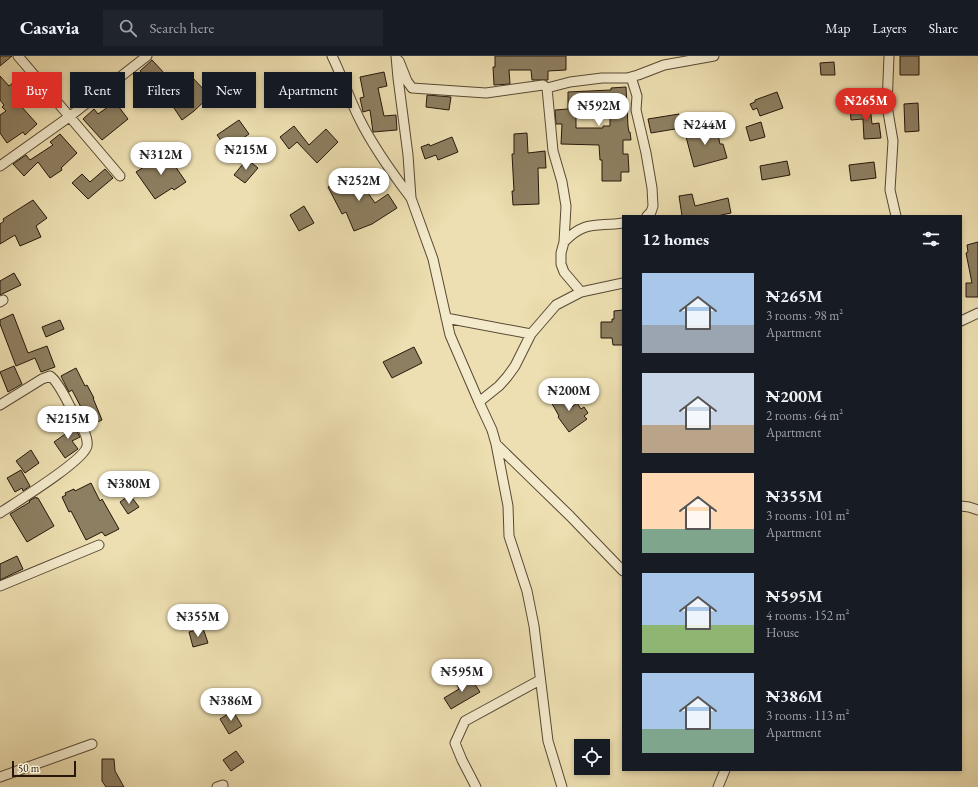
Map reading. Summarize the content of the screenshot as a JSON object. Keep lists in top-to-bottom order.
{
  "scale_bar": "50 m",
  "page": {
    "header": "Casavia",
    "search": "Search here",
    "nav": ["Map", "Layers", "Share"],
    "chip": [
      "Buy",
      "Rent",
      "Filters",
      "New",
      "Apartment"
    ],
    "price": [
      "₦265M",
      "₦592M",
      "₦244M",
      "₦215M",
      "₦312M",
      "₦252M",
      "₦200M",
      "₦215M",
      "₦380M",
      "₦355M",
      "₦595M",
      "₦386M"
    ],
    "heading": "12 homes",
    "list": [
      {
        "name": "₦265M",
        "note": "3 rooms · 98 m² · Apartment"
      },
      {
        "name": "₦200M",
        "note": "2 rooms · 64 m² · Apartment"
      },
      {
        "name": "₦355M",
        "note": "3 rooms · 101 m² · Apartment"
      },
      {
        "name": "₦595M",
        "note": "4 rooms · 152 m² · House"
      },
      {
        "name": "₦386M",
        "note": "3 rooms · 113 m² · Apartment"
      }
    ],
    "scale": "50 m"
  }
}
